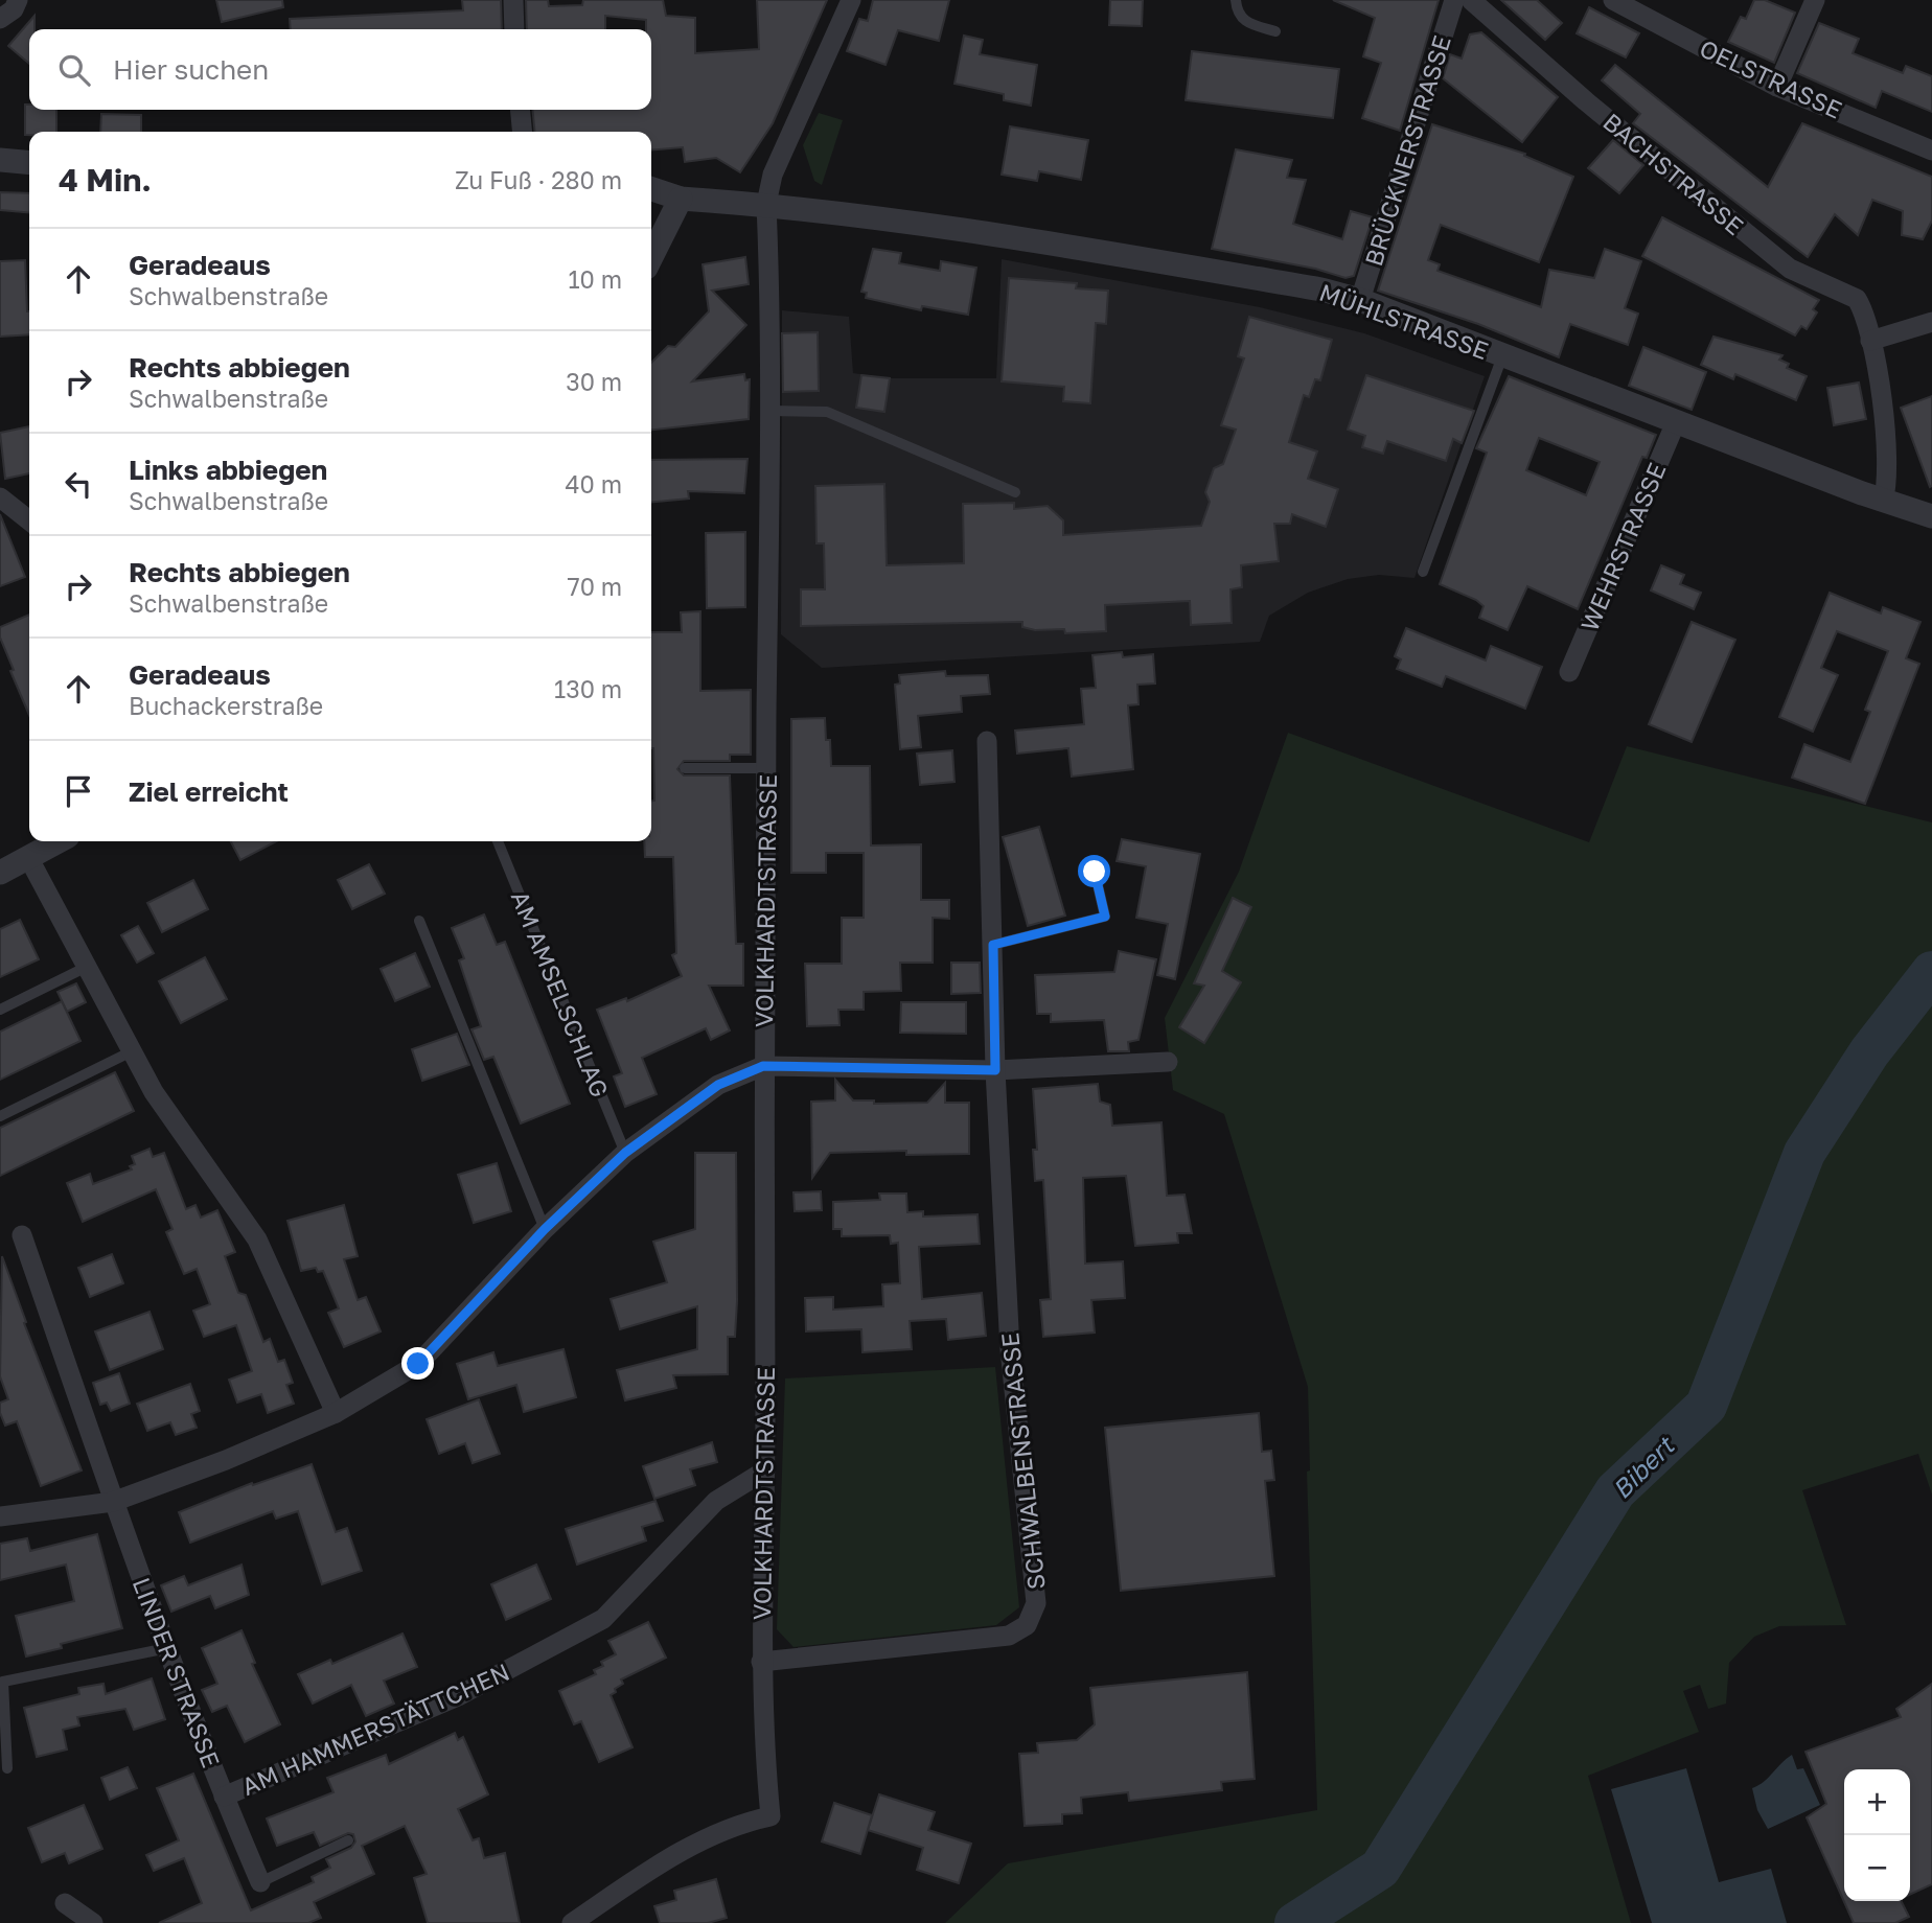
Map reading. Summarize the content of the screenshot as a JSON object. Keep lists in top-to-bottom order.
{
  "streets": {
    "street": [
      "OELSTRASSE",
      "BRÜCKNERSTRASSE",
      "BACHSTRASSE",
      "MÜHLSTRASSE",
      "WEHRSTRASSE",
      "VOLKHARDTSTRASSE",
      "SCHWALBENSTRASSE",
      "LINDER STRASSE",
      "AM HAMMERSTÄTTCHEN"
    ],
    "lane": ["AM AMSELSCHLAG"]
  },
  "crossings": [
    ["BRÜCKNERSTRASSE", "MÜHLSTRASSE"],
    ["BACHSTRASSE", "MÜHLSTRASSE"],
    ["MÜHLSTRASSE", "WEHRSTRASSE"],
    ["MÜHLSTRASSE", "VOLKHARDTSTRASSE"],
    ["VOLKHARDTSTRASSE", "SCHWALBENSTRASSE"],
    ["VOLKHARDTSTRASSE", "AM HAMMERSTÄTTCHEN"],
    ["LINDER STRASSE", "AM HAMMERSTÄTTCHEN"]
  ],
  "water": ["Bibert"],
  "page": {
    "search": "Hier suchen",
    "heading": ["4 Min.", "Zu Fuß · 280 m"],
    "list": [
      ["Geradeaus", "Schwalbenstraße", "10 m"],
      ["Rechts abbiegen", "Schwalbenstraße", "30 m"],
      ["Links abbiegen", "Schwalbenstraße", "40 m"],
      ["Rechts abbiegen", "Schwalbenstraße", "70 m"],
      ["Geradeaus", "Buchackerstraße", "130 m"],
      "Ziel erreicht"
    ],
    "map_buttons": ["+", "−"]
  }
}
